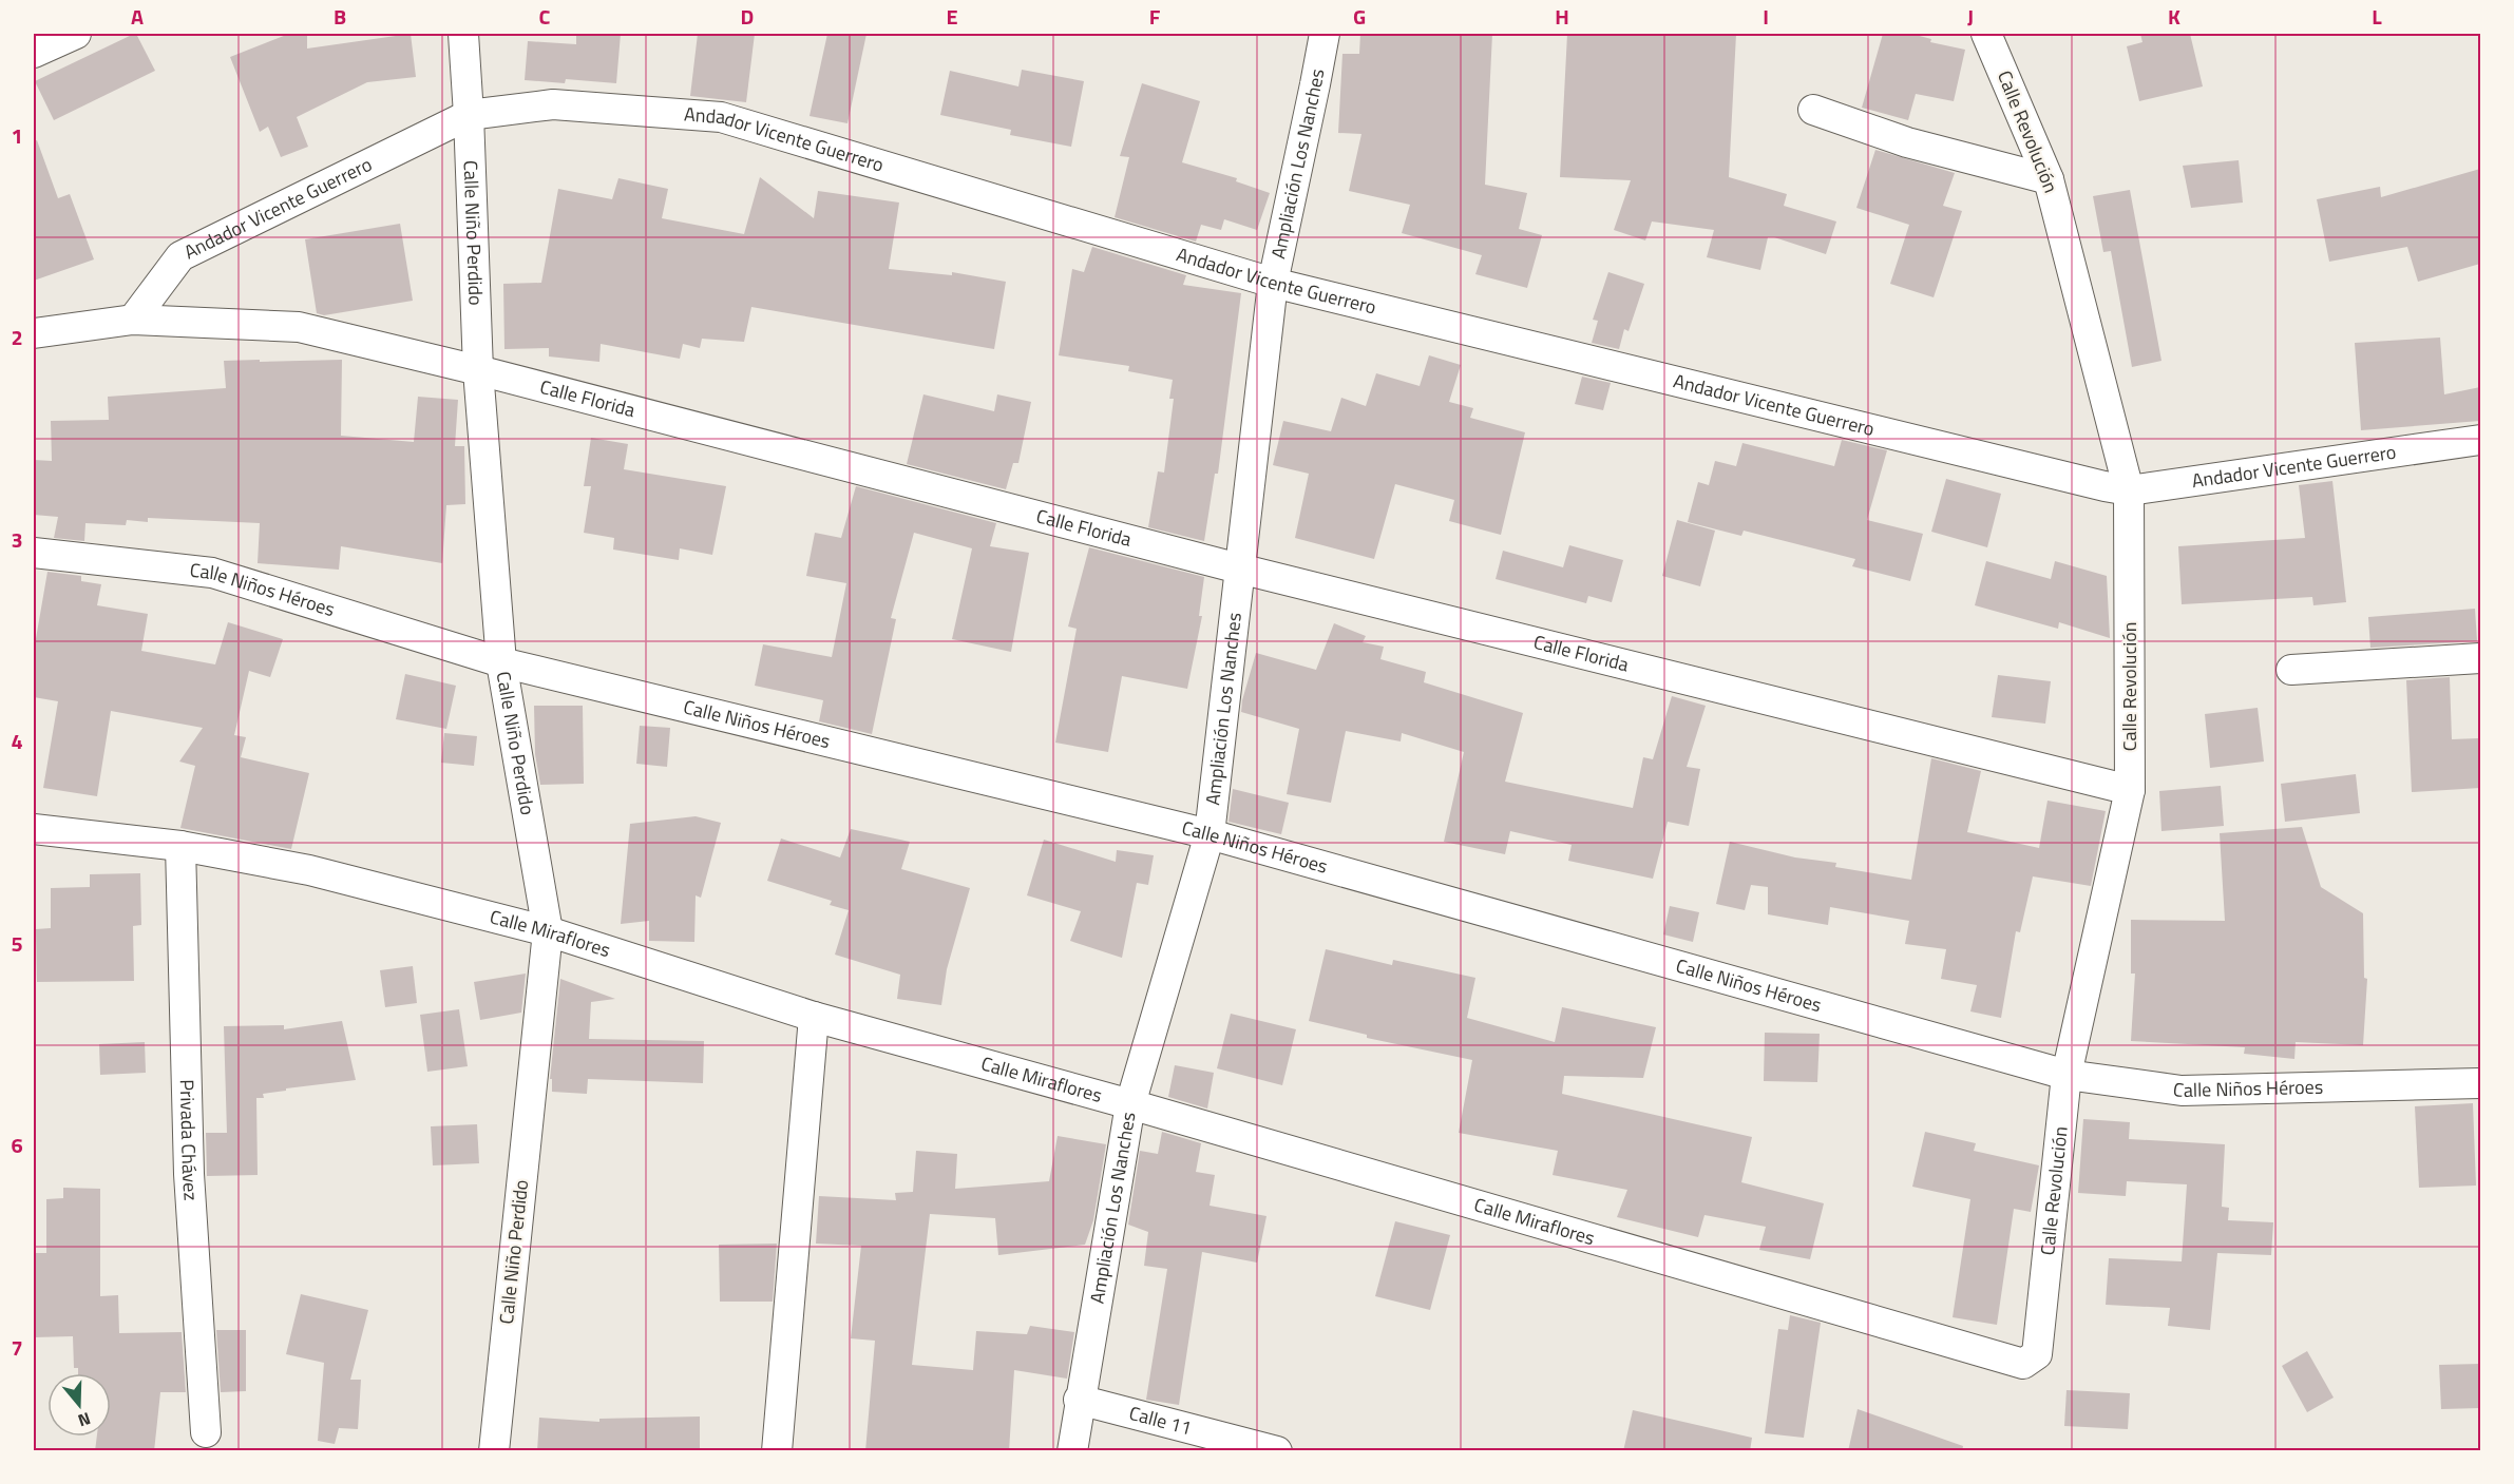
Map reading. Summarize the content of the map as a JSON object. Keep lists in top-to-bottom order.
{
  "streets": {
    "street": [
      "Calle Revolución",
      "Andador Vicente Guerrero",
      "Ampliación Los Nanches",
      "Calle Niño Perdido",
      "Calle Florida",
      "Calle Niños Héroes",
      "Calle Miraflores",
      "Privada Chávez",
      "Calle 11"
    ]
  },
  "crossings": [
    ["Calle Revolución", "Andador Vicente Guerrero"],
    ["Calle Revolución", "Calle Florida"],
    ["Calle Revolución", "Calle Niños Héroes"],
    ["Calle Revolución", "Calle Miraflores"],
    ["Andador Vicente Guerrero", "Ampliación Los Nanches"],
    ["Andador Vicente Guerrero", "Calle Niño Perdido"],
    ["Andador Vicente Guerrero", "Calle Florida"],
    ["Ampliación Los Nanches", "Calle Florida"],
    ["Ampliación Los Nanches", "Calle Niños Héroes"],
    ["Ampliación Los Nanches", "Calle Miraflores"],
    ["Ampliación Los Nanches", "Calle 11"],
    ["Calle Niño Perdido", "Calle Florida"],
    ["Calle Niño Perdido", "Calle Niños Héroes"],
    ["Calle Niño Perdido", "Calle Miraflores"],
    ["Calle Miraflores", "Privada Chávez"]
  ],
  "north": "bottom",
  "grid": {
    "columns": [
      "A",
      "B",
      "C",
      "D",
      "E",
      "F",
      "G",
      "H",
      "I",
      "J",
      "K",
      "L"
    ],
    "rows": [
      "1",
      "2",
      "3",
      "4",
      "5",
      "6",
      "7"
    ]
  }
}
